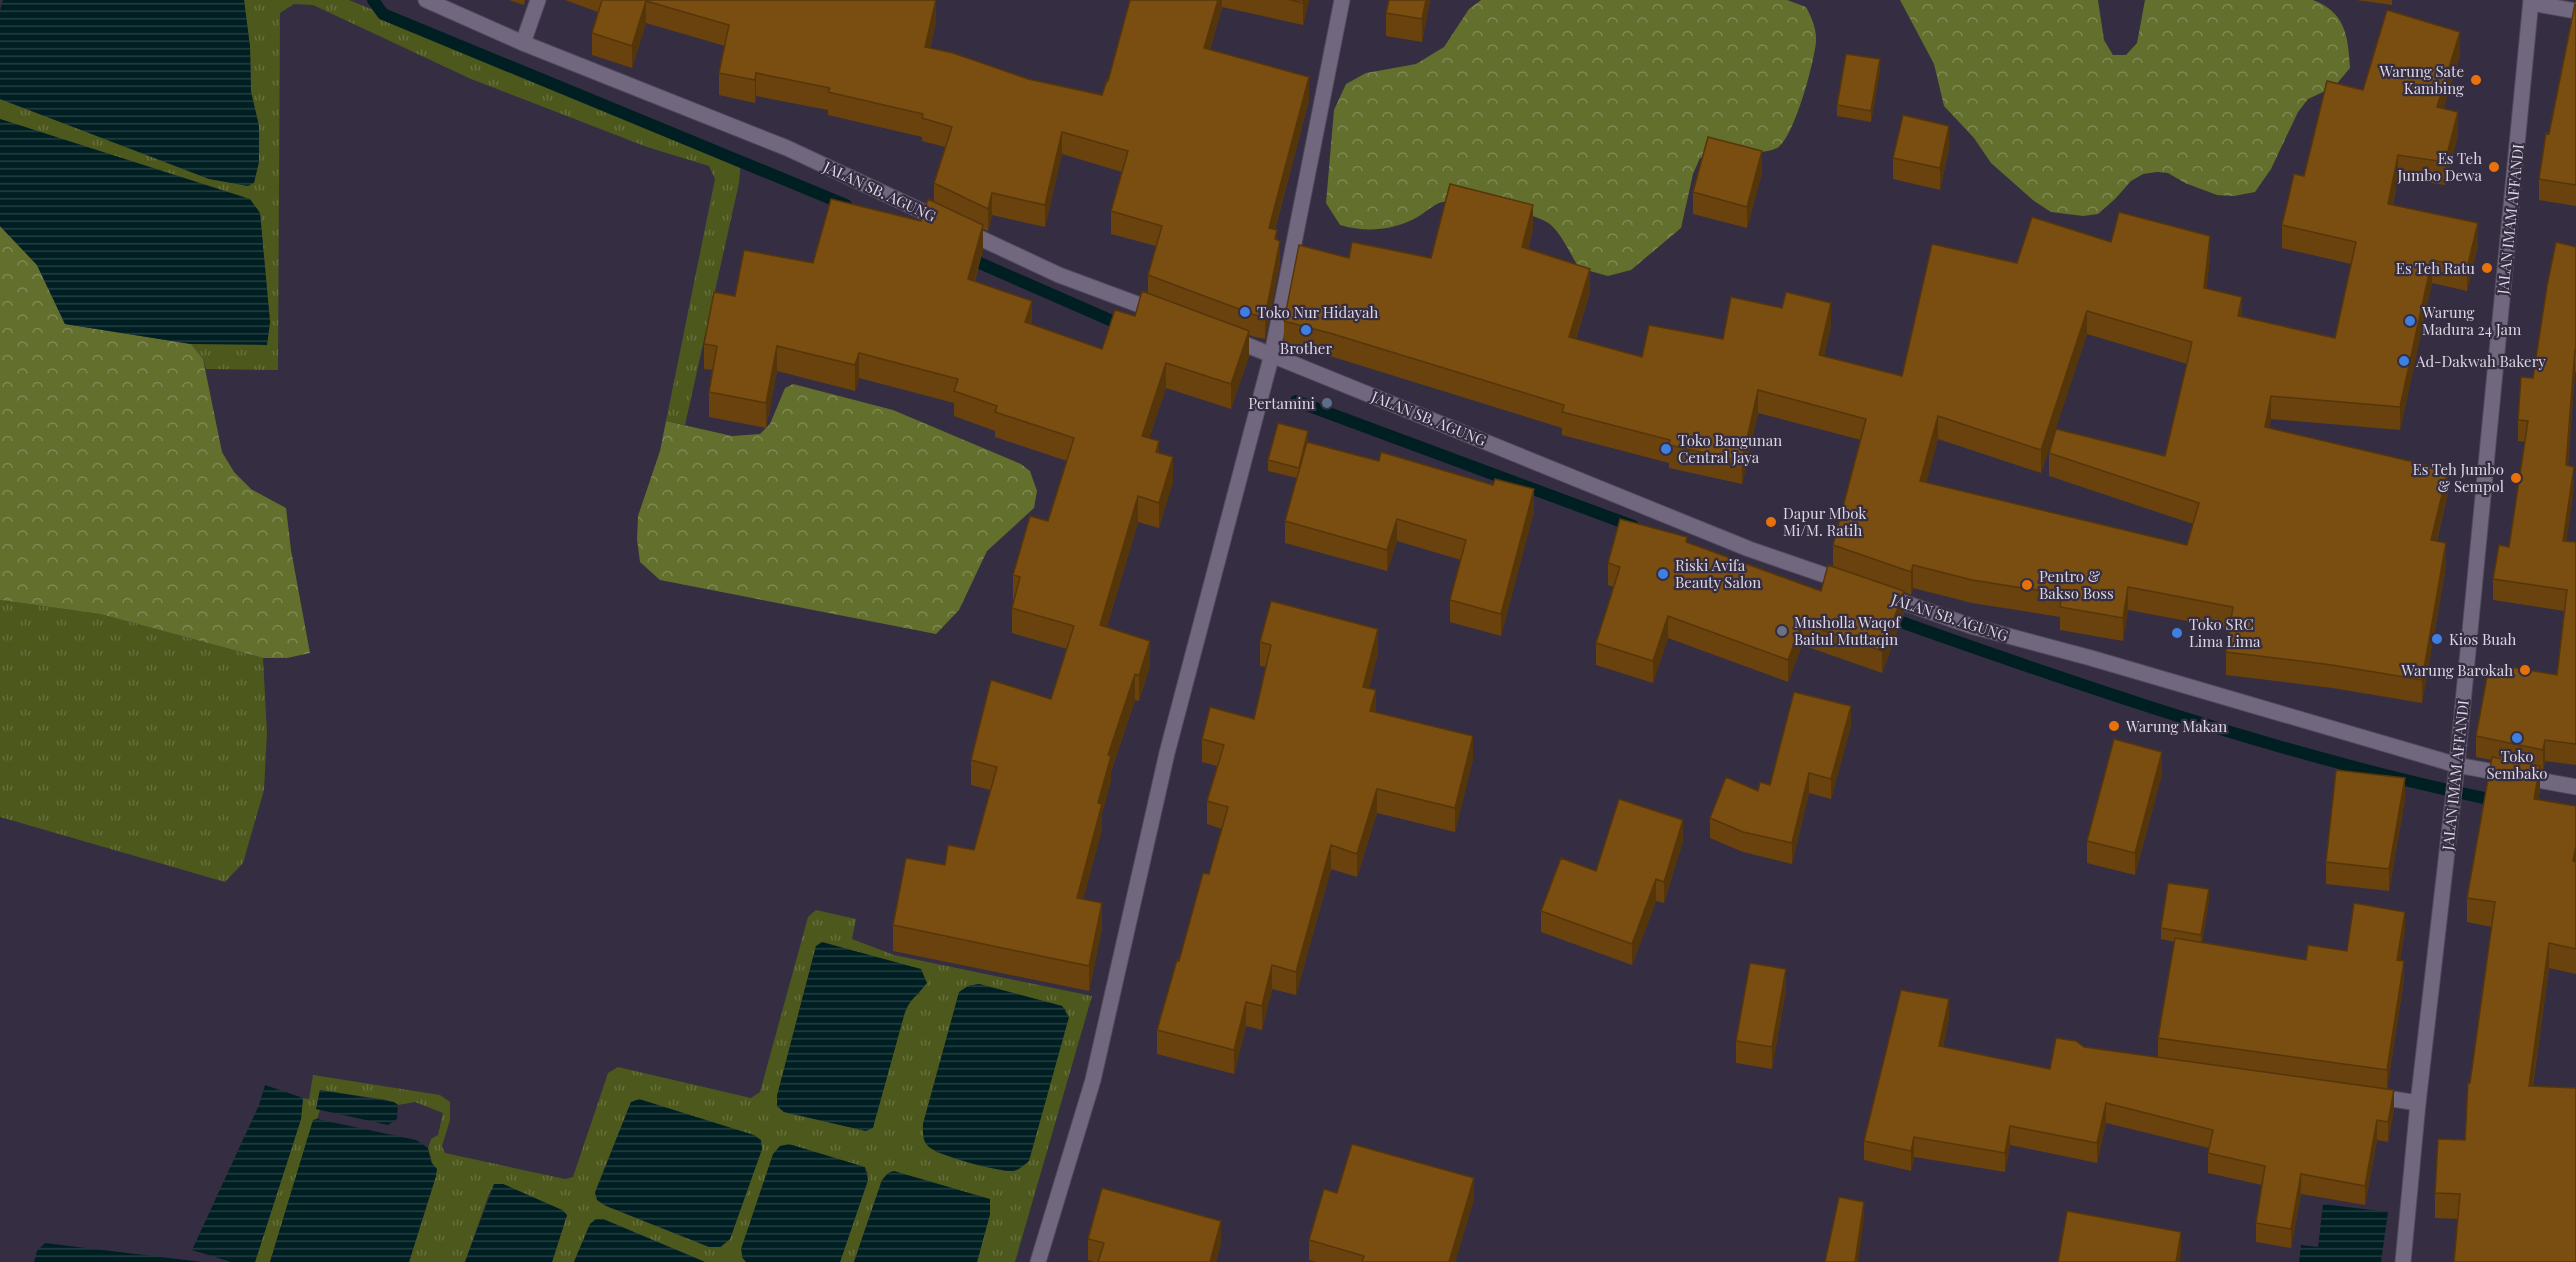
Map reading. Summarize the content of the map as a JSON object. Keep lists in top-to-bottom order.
{
  "streets": {
    "street": ["JALAN SB. AGUNG", "JALAN IMAM AFFANDI"]
  },
  "crossings": [
    ["JALAN SB. AGUNG", "JALAN IMAM AFFANDI"]
  ],
  "places": [
    "Warung Sate Kambing",
    "Es Teh Jumbo Dewa",
    "Es Teh Ratu",
    "Toko Nur Hidayah",
    "Warung Madura 24 Jam",
    "Brother",
    "Ad-Dakwah Bakery",
    "Pertamini",
    "Toko Bangunan Central Jaya",
    "Es Teh Jumbo & Sempol",
    "Dapur Mbok Mi/M. Ratih",
    "Riski Avifa Beauty Salon",
    "Pentro & Bakso Boss",
    "Musholla Waqof Baitul Muttaqin",
    "Toko SRC Lima Lima",
    "Kios Buah",
    "Warung Barokah",
    "Warung Makan",
    "Toko Sembako"
  ]
}
